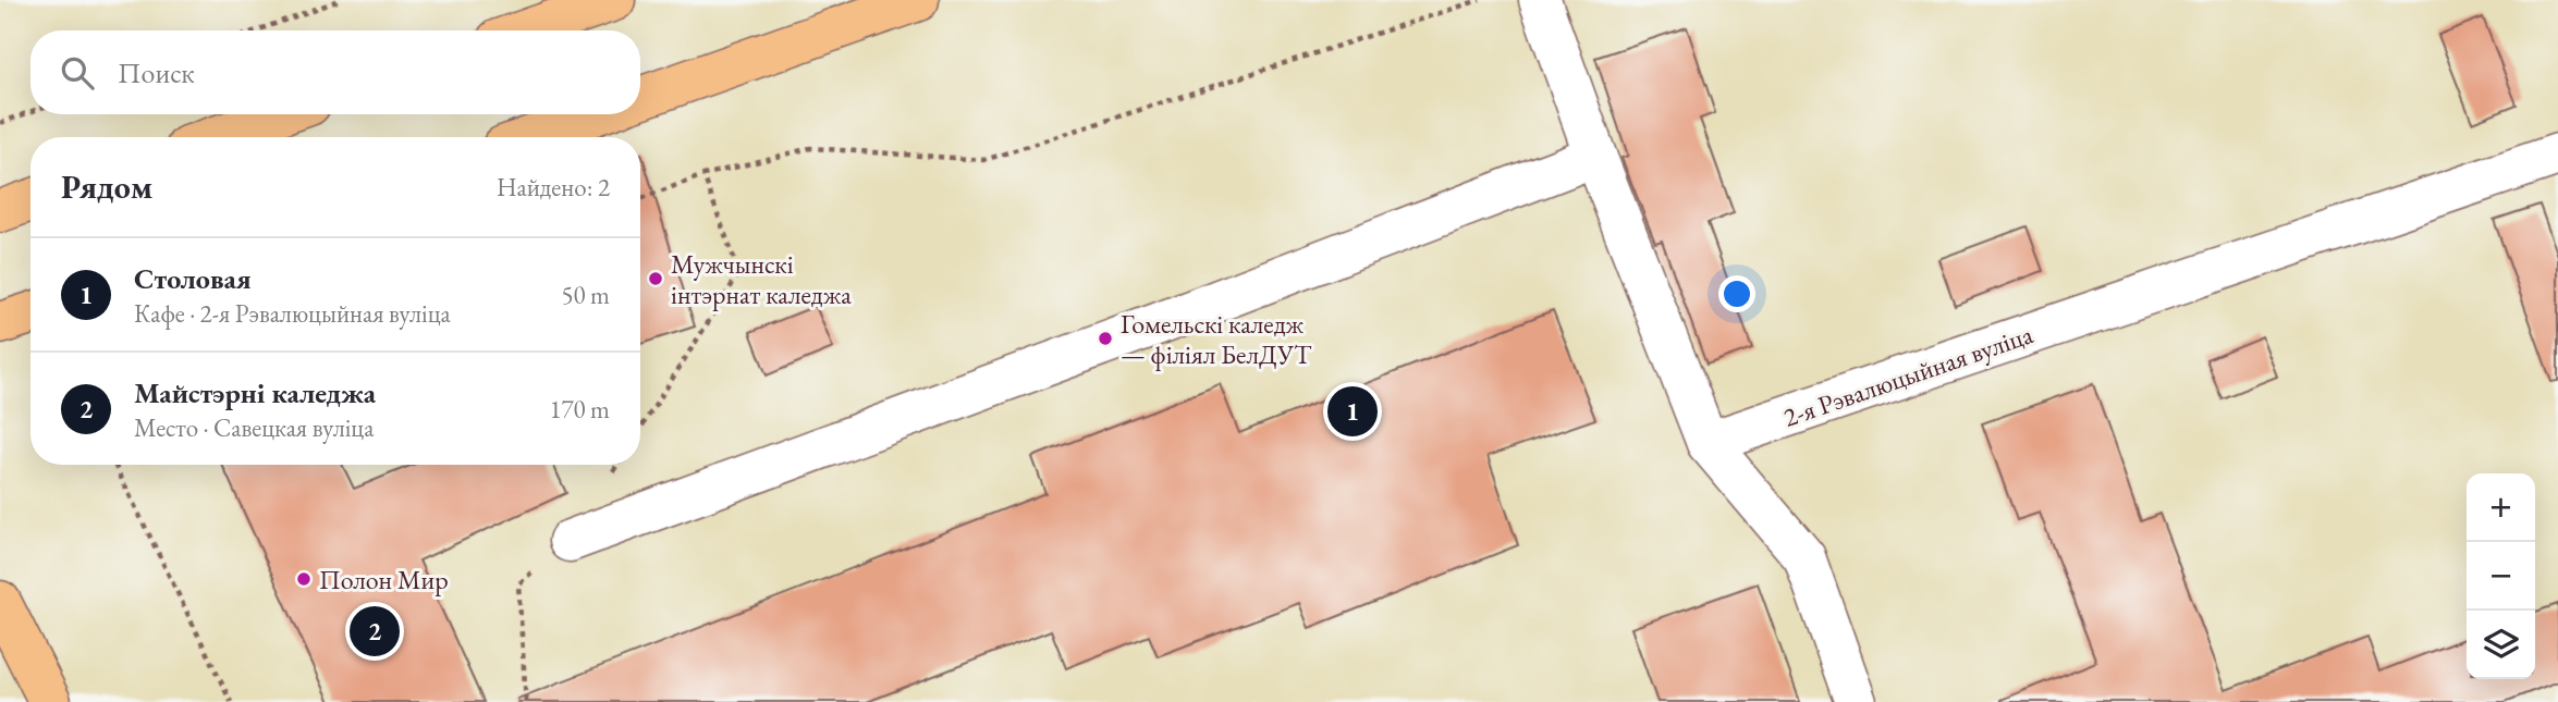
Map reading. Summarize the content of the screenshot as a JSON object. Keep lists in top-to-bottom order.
{
  "streets": {
    "street": ["2-я Рэвалюцыйная вуліца"]
  },
  "places": ["Мужчынскі інтэрнат каледжа", "Гомельскі каледж — філіял БелДУТ", "Полон Мир"],
  "page": {
    "search": "Поиск",
    "heading": ["Рядом", "Найдено: 2"],
    "list": [
      {
        "mark": "1",
        "name": "Столовая",
        "note": "Кафе · 2-я Рэвалюцыйная вуліца",
        "value": "50 m"
      },
      {
        "mark": "2",
        "name": "Майстэрні каледжа",
        "note": "Место · Савецкая вуліца",
        "value": "170 m"
      }
    ],
    "pins": ["1", "2"],
    "map_buttons": ["+", "−"]
  }
}
